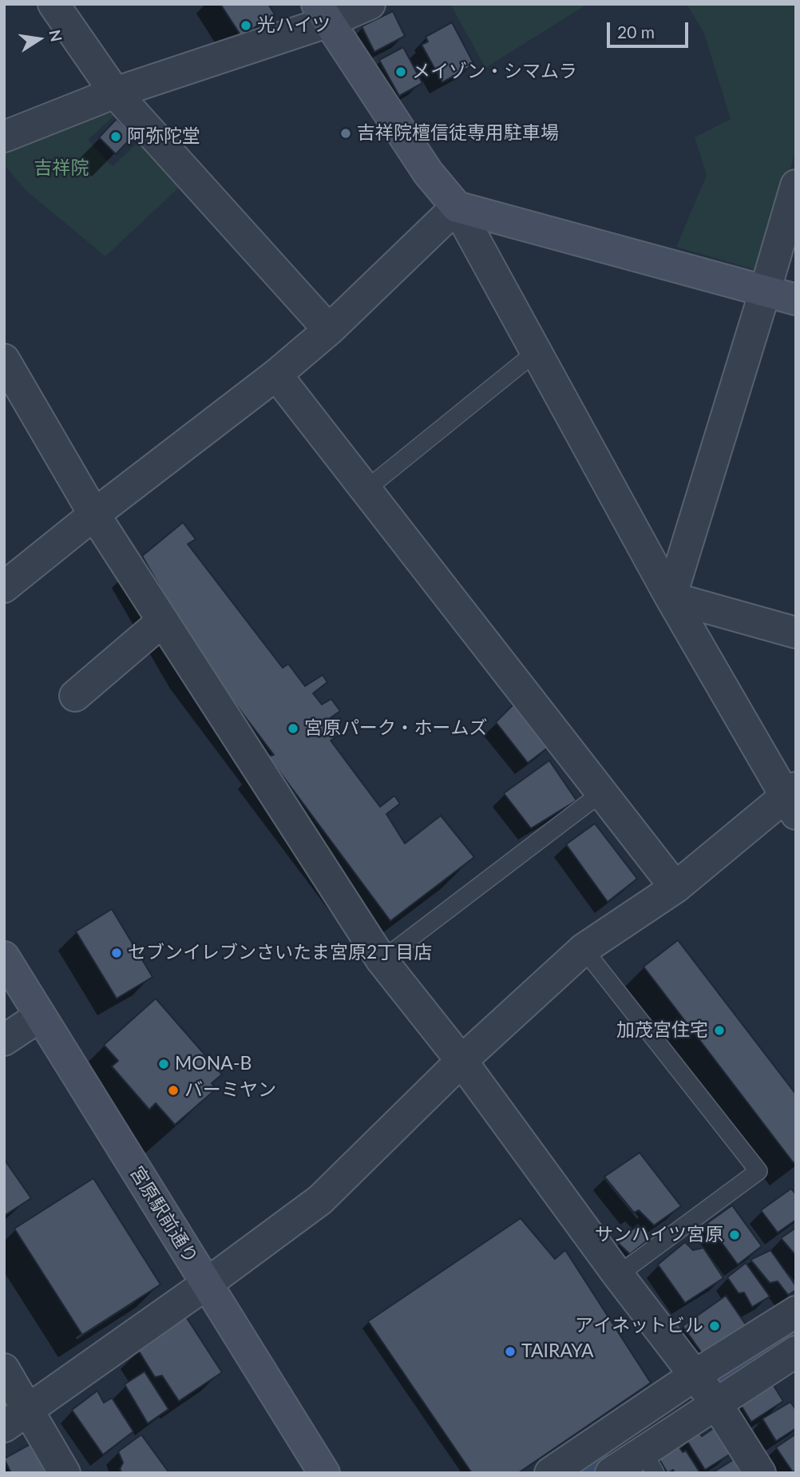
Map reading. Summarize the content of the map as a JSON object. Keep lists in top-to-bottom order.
{
  "streets": {
    "street": ["宮原駅前通り"]
  },
  "parks": ["吉祥院"],
  "places": [
    "光ハイツ",
    "メイゾン・シマムラ",
    "吉祥院檀信徒専用駐車場",
    "阿弥陀堂",
    "宮原パーク・ホームズ",
    "セブンイレブンさいたま宮原2丁目店",
    "加茂宮住宅",
    "MONA-B",
    "バーミヤン",
    "サンハイツ宮原",
    "アイネットビル",
    "TAIRAYA"
  ],
  "scale_bar": "20 m",
  "north": "right"
}
